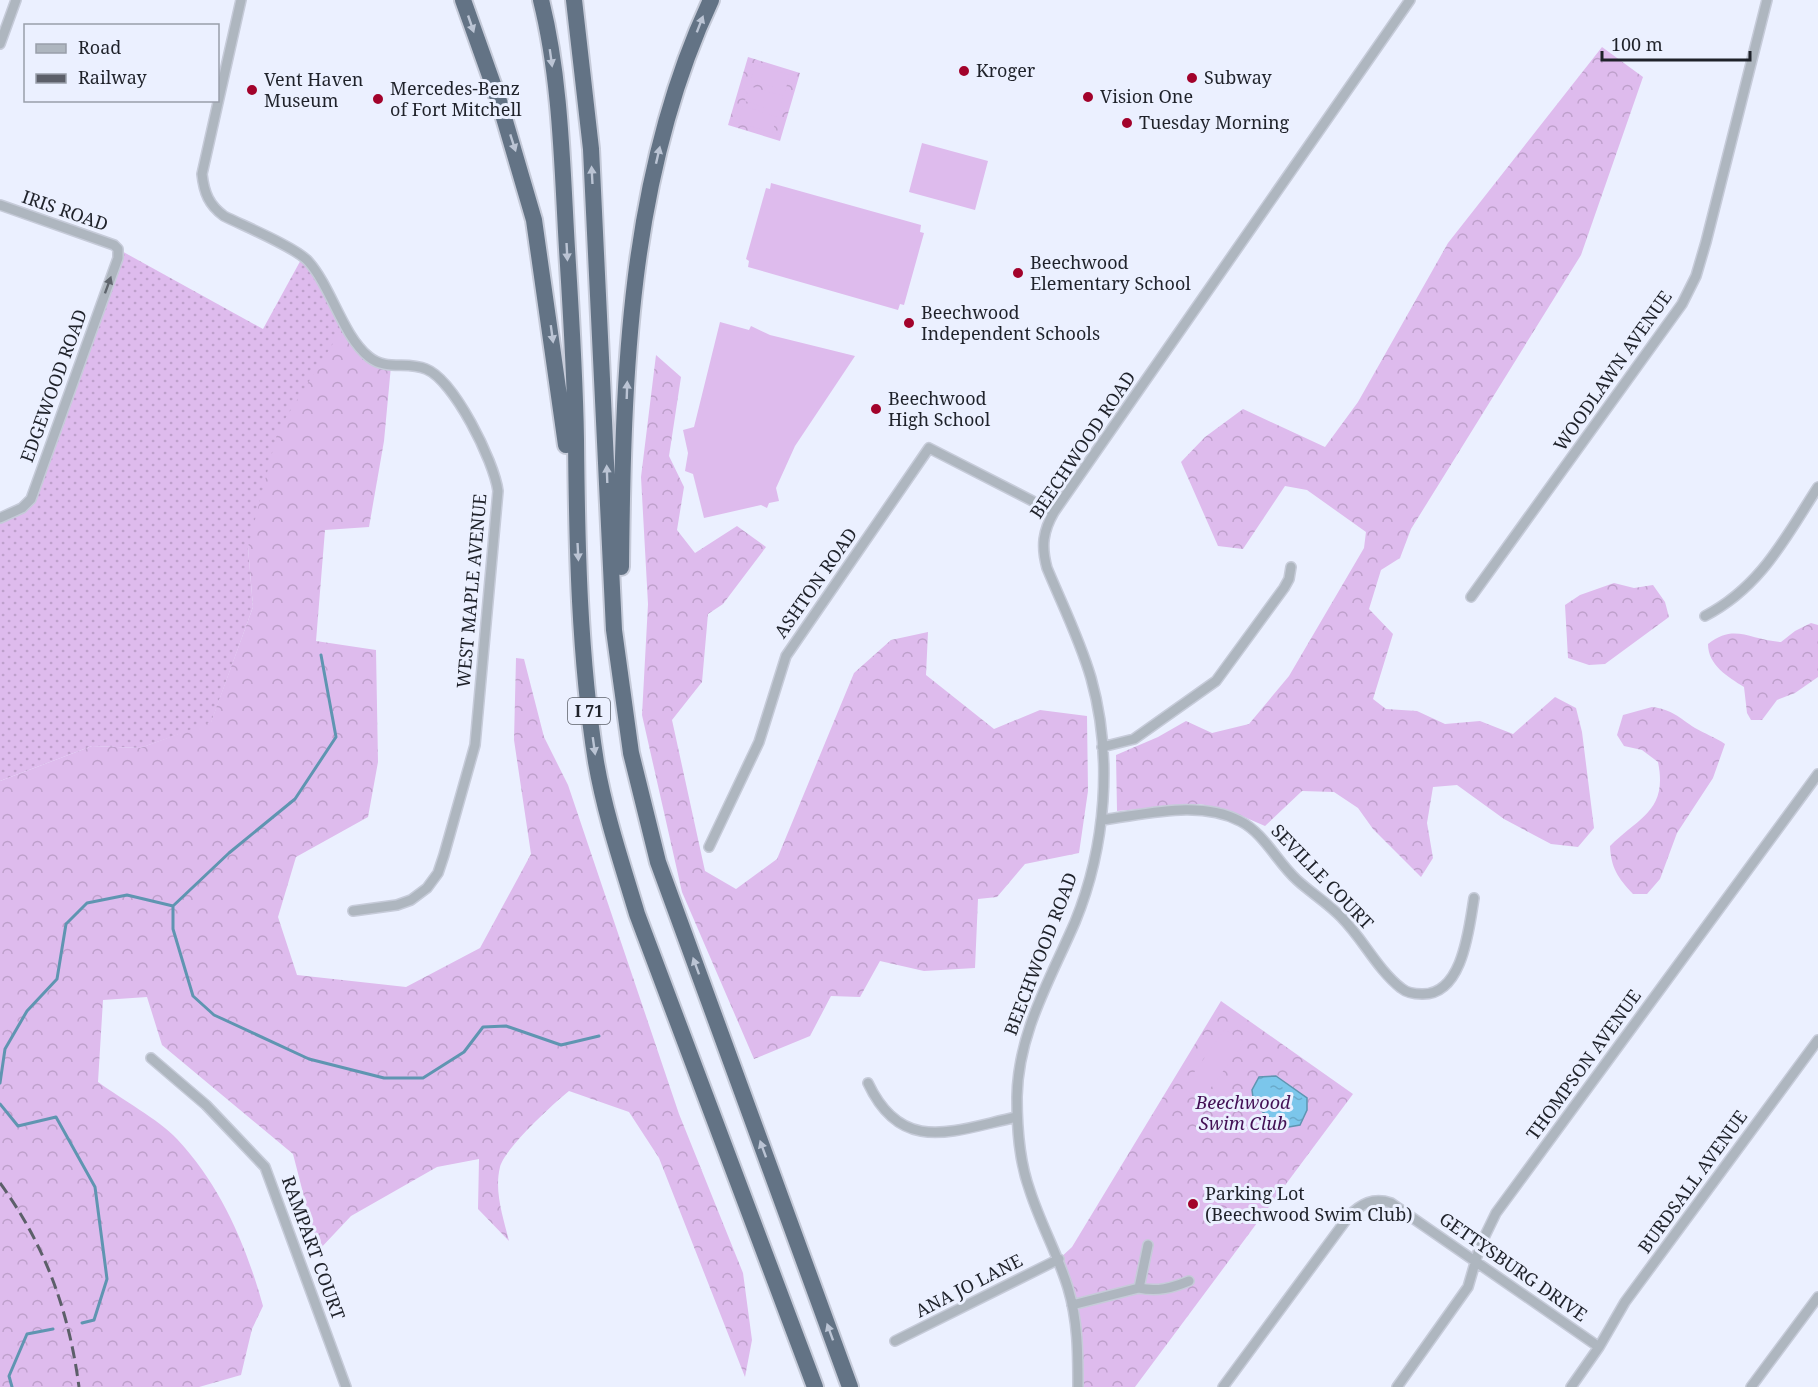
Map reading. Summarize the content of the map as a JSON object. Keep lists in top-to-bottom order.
{
  "streets": {
    "highway": ["I 71"],
    "street": [
      "IRIS ROAD",
      "WOODLAWN AVENUE",
      "EDGEWOOD ROAD",
      "BEECHWOOD ROAD",
      "ASHTON ROAD",
      "WEST MAPLE AVENUE",
      "SEVILLE COURT",
      "THOMPSON AVENUE",
      "BURDSALL AVENUE",
      "RAMPART COURT",
      "GETTYSBURG DRIVE",
      "ANA JO LANE"
    ]
  },
  "crossings": [
    ["IRIS ROAD", "EDGEWOOD ROAD"],
    ["BEECHWOOD ROAD", "ASHTON ROAD"],
    ["BEECHWOOD ROAD", "SEVILLE COURT"],
    ["BEECHWOOD ROAD", "ANA JO LANE"],
    ["THOMPSON AVENUE", "GETTYSBURG DRIVE"],
    ["BURDSALL AVENUE", "GETTYSBURG DRIVE"]
  ],
  "one_way": ["EDGEWOOD ROAD"],
  "parks": ["Beechwood Swim Club"],
  "places": [
    "Kroger",
    "Subway",
    "Vent Haven Museum",
    "Vision One",
    "Mercedes-Benz of Fort Mitchell",
    "Tuesday Morning",
    "Beechwood Elementary School",
    "Beechwood Independent Schools",
    "Beechwood High School",
    "Parking Lot (Beechwood Swim Club)"
  ],
  "legend": ["Road", "Railway"],
  "scale_bar": "100 m"
}
